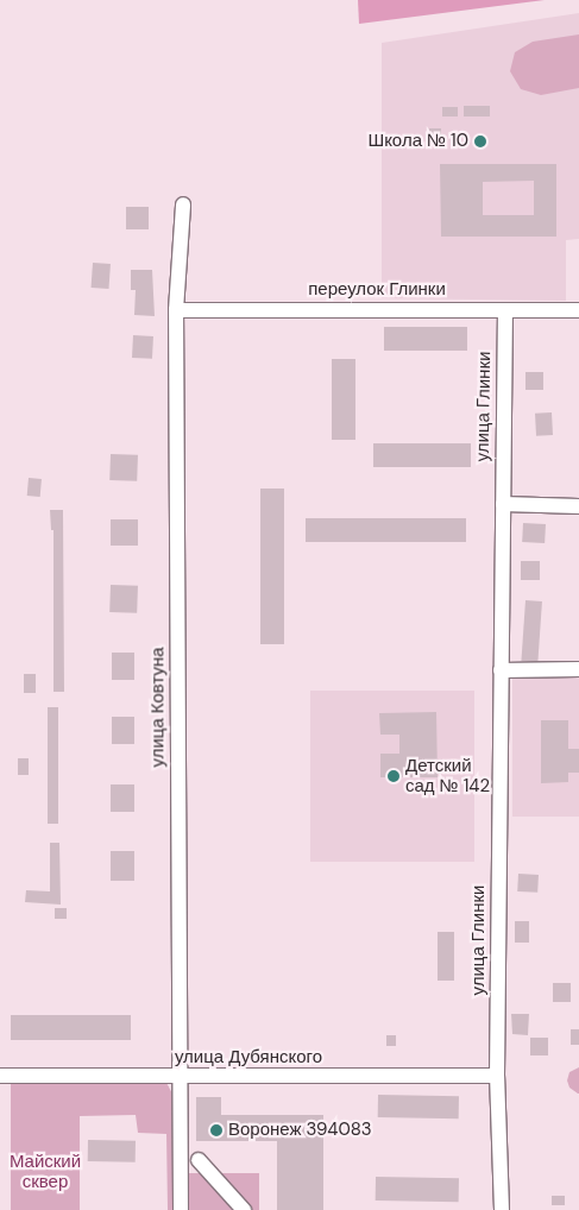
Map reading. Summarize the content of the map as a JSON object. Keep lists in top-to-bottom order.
{
  "streets": {
    "street": [
      "переулок Глинки",
      "улица Глинки",
      "улица Ковтуна",
      "улица Дубянского"
    ]
  },
  "crossings": [
    ["переулок Глинки", "улица Глинки"],
    ["переулок Глинки", "улица Ковтуна"],
    ["улица Глинки", "улица Дубянского"],
    ["улица Ковтуна", "улица Дубянского"]
  ],
  "parks": ["Майский сквер"],
  "places": ["Школа № 10", "Детский сад № 142", "Воронеж 394083"]
}
